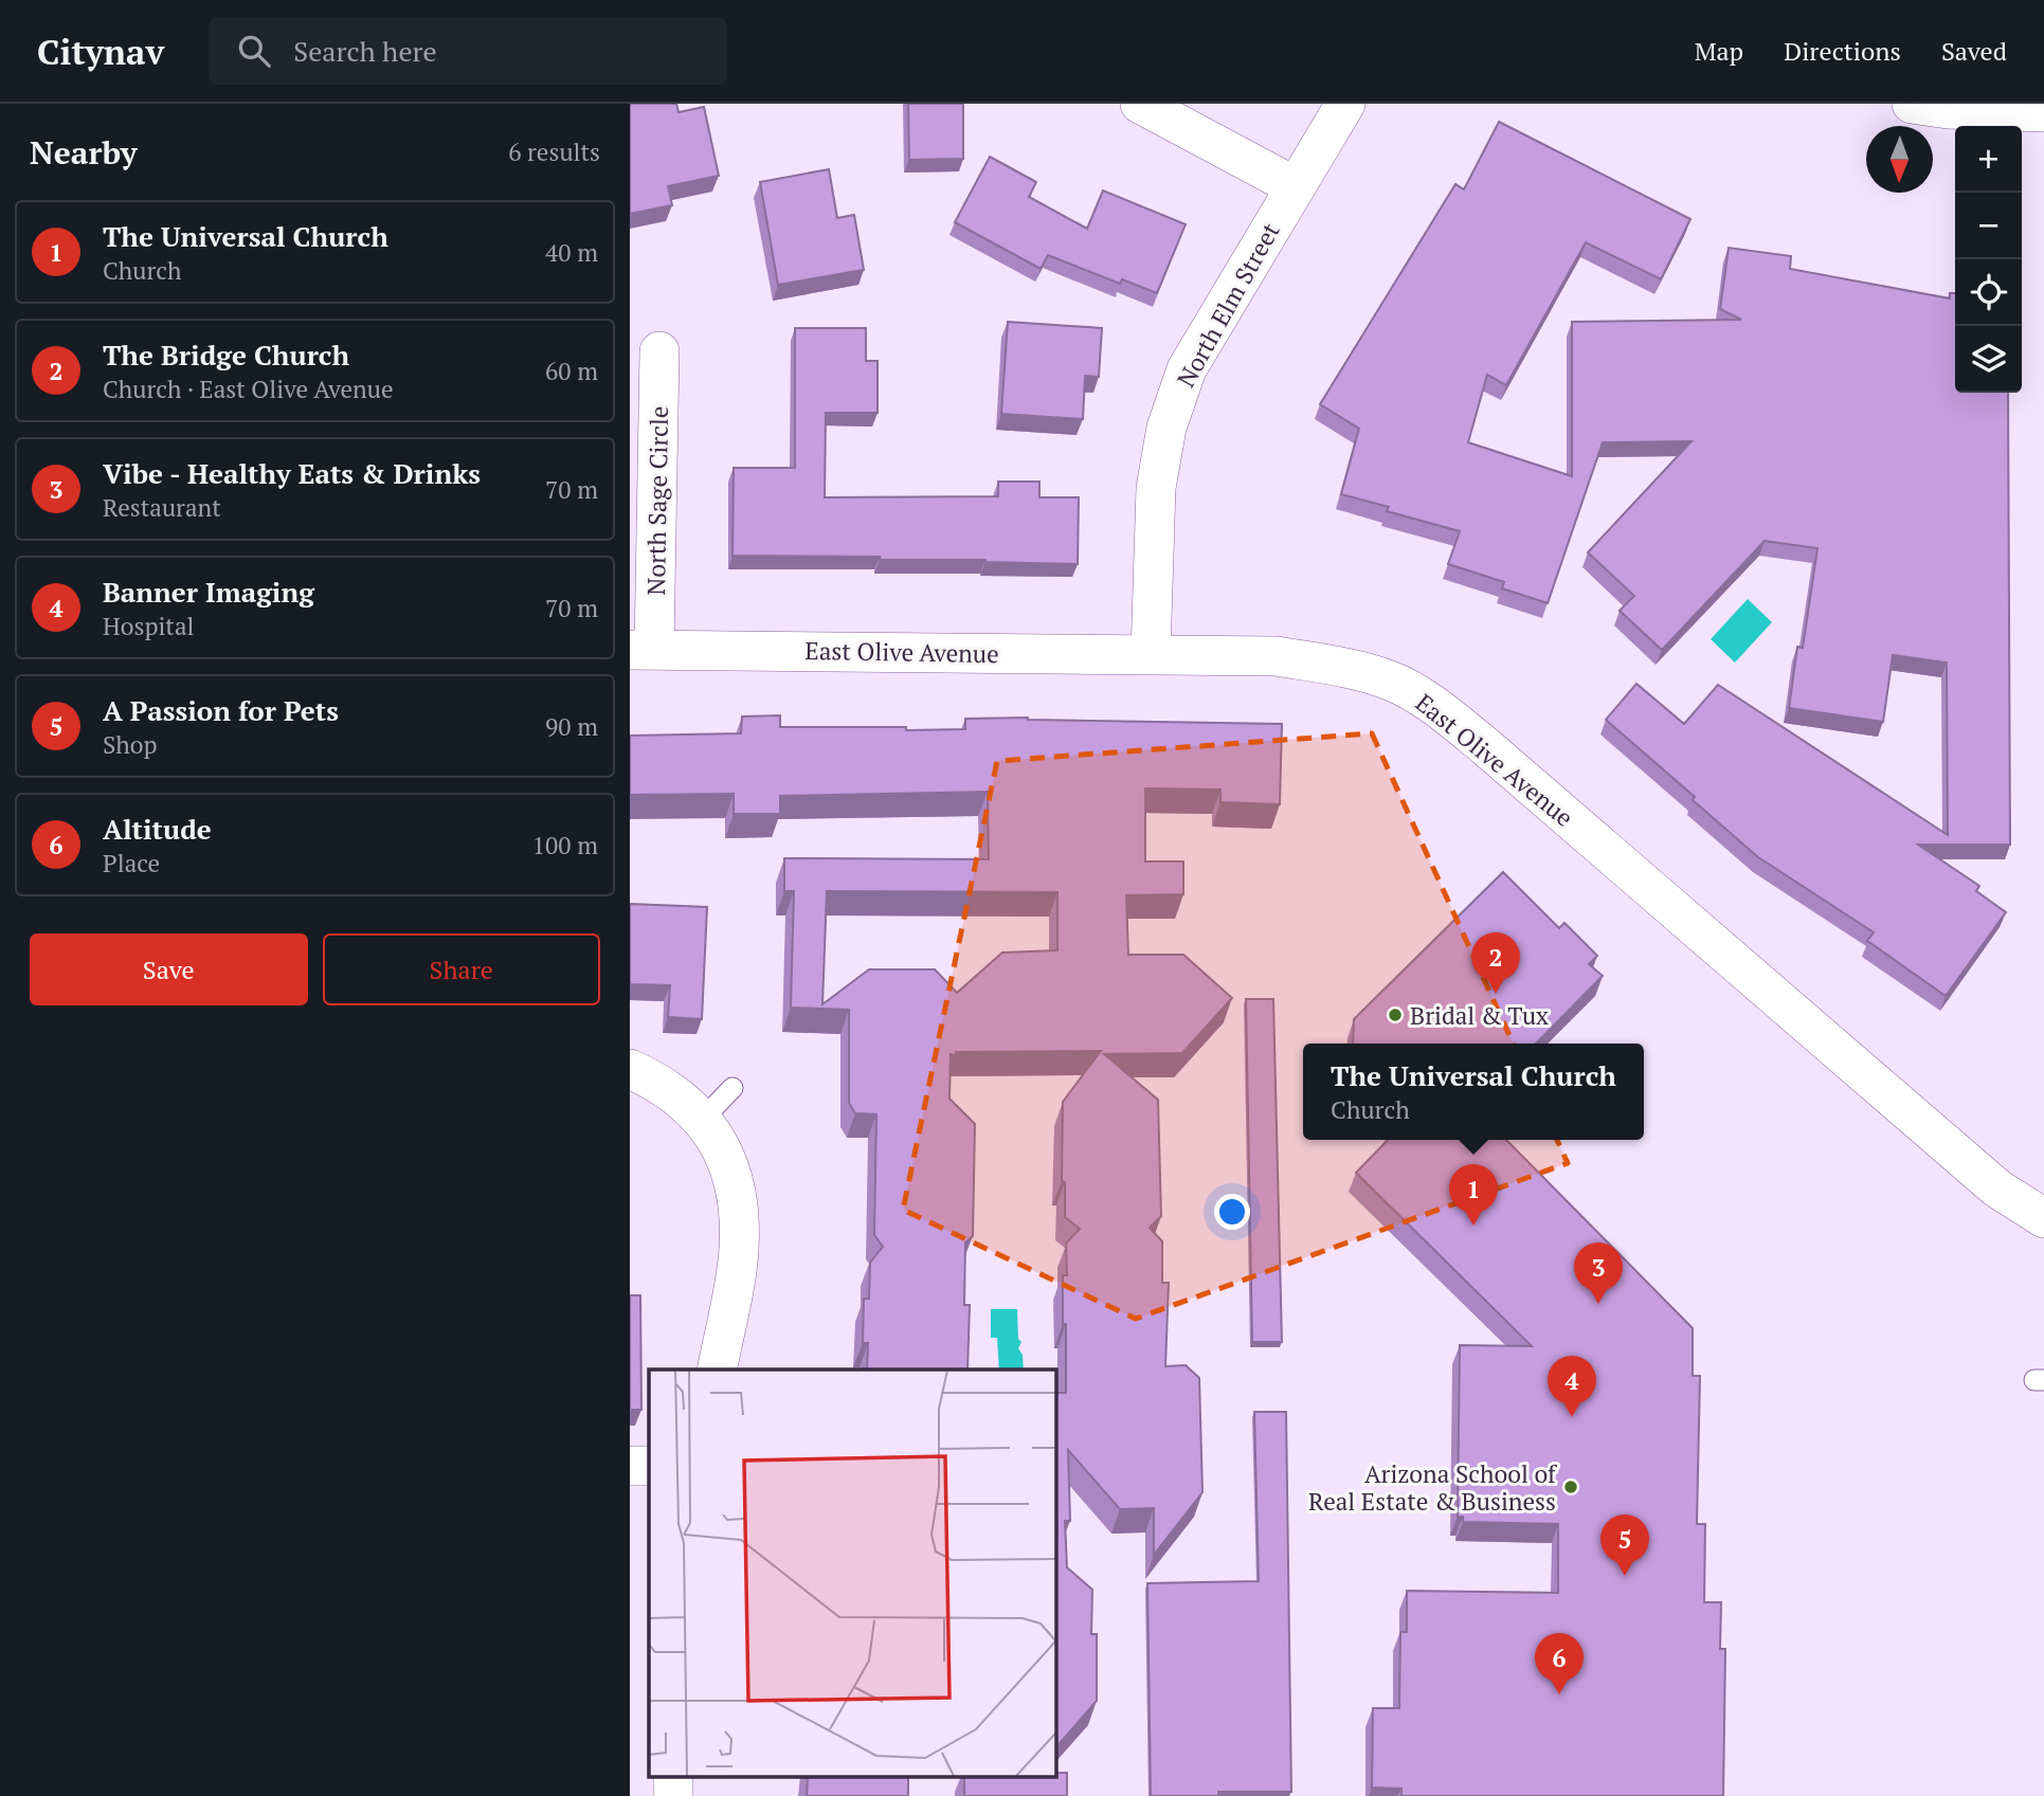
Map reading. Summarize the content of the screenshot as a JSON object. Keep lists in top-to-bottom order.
{
  "streets": {
    "street": ["North Elm Street", "North Sage Circle", "East Olive Avenue"]
  },
  "crossings": [
    ["North Elm Street", "East Olive Avenue"],
    ["North Sage Circle", "East Olive Avenue"]
  ],
  "places": ["Bridal & Tux", "Arizona School of Real Estate & Business"],
  "north": "bottom",
  "page": {
    "header": "Citynav",
    "search": "Search here",
    "nav": ["Map", "Directions", "Saved"],
    "heading": ["Nearby", "6 results"],
    "map_buttons": ["+", "−"],
    "list": [
      {
        "mark": "1",
        "name": "The Universal Church",
        "note": "Church",
        "value": "40 m"
      },
      {
        "mark": "2",
        "name": "The Bridge Church",
        "note": "Church · East Olive Avenue",
        "value": "60 m"
      },
      {
        "mark": "3",
        "name": "Vibe - Healthy Eats & Drinks",
        "note": "Restaurant",
        "value": "70 m"
      },
      {
        "mark": "4",
        "name": "Banner Imaging",
        "note": "Hospital",
        "value": "70 m"
      },
      {
        "mark": "5",
        "name": "A Passion for Pets",
        "note": "Shop",
        "value": "90 m"
      },
      {
        "mark": "6",
        "name": "Altitude",
        "note": "Place",
        "value": "100 m"
      }
    ],
    "buttons": ["Save", "Share"],
    "pins": [
      "2",
      "1",
      "3",
      "4",
      "5",
      "6"
    ],
    "popup": ["The Universal Church", "Church"]
  }
}
